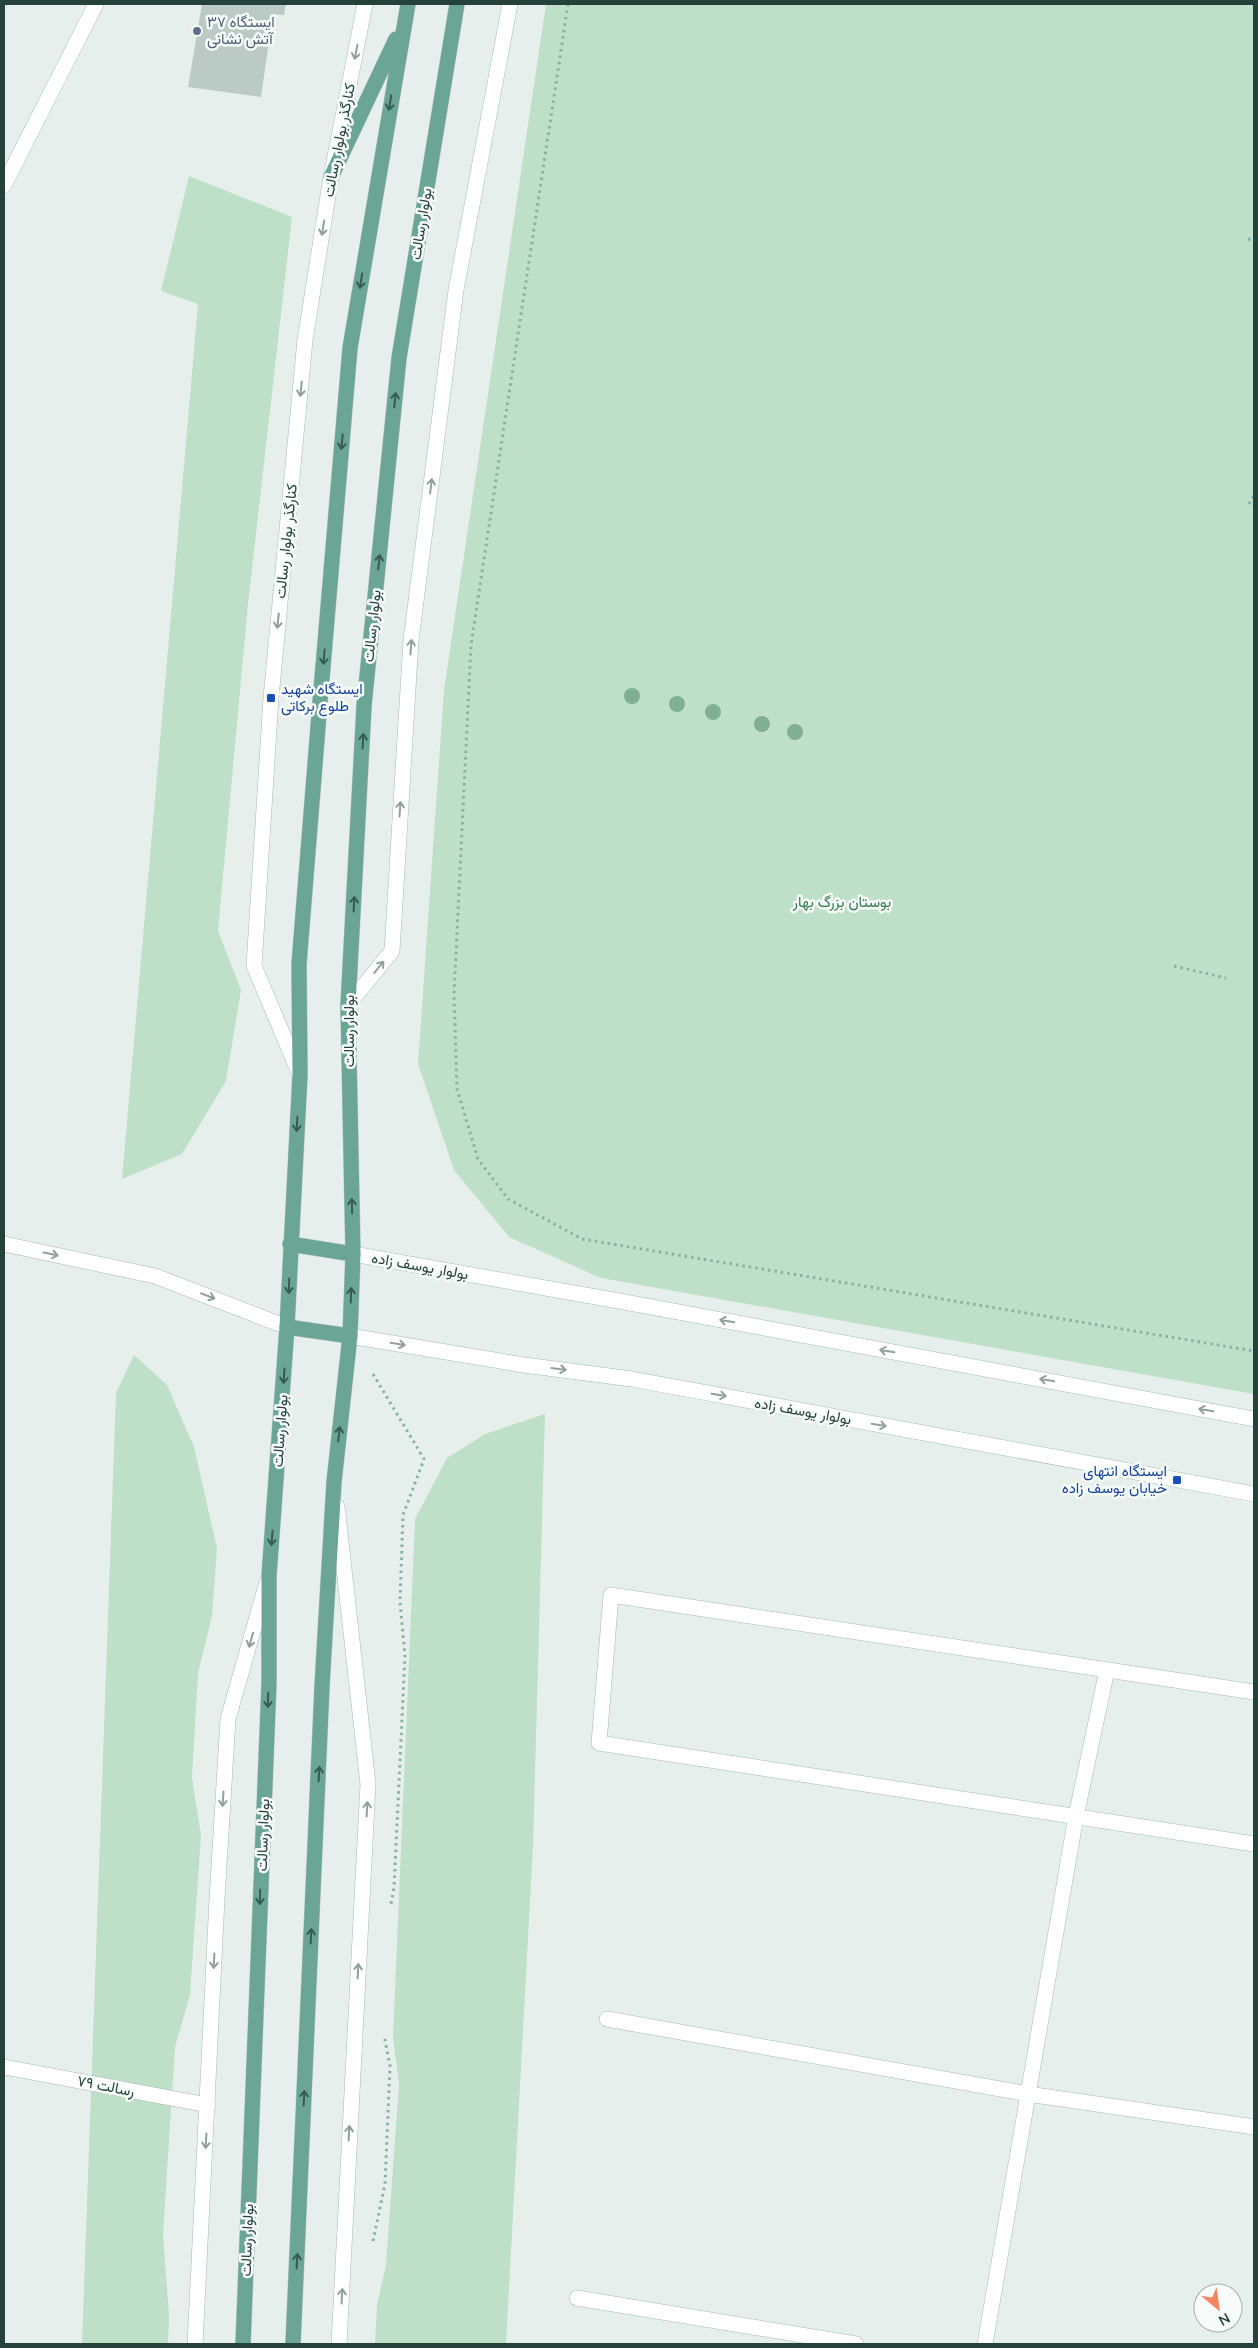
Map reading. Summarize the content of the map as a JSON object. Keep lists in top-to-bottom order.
{
  "streets": {
    "main road": ["بولوار رسالت"],
    "street": ["کنارگذر بولوار رسالت", "بولوار یوسف زاده", "رسالت ۷۹"]
  },
  "crossings": [
    ["بولوار رسالت", "بولوار یوسف زاده"]
  ],
  "one_way": ["کنارگذر بولوار رسالت"],
  "parks": ["بوستان بزرگ بهار"],
  "places": {
    "other": ["ایستگاه ۳۷ آتش نشانی"],
    "transit": ["ایستگاه شهید طلوع برکاتی", "ایستگاه انتهای خیابان یوسف زاده"]
  },
  "north": "bottom right"
}
